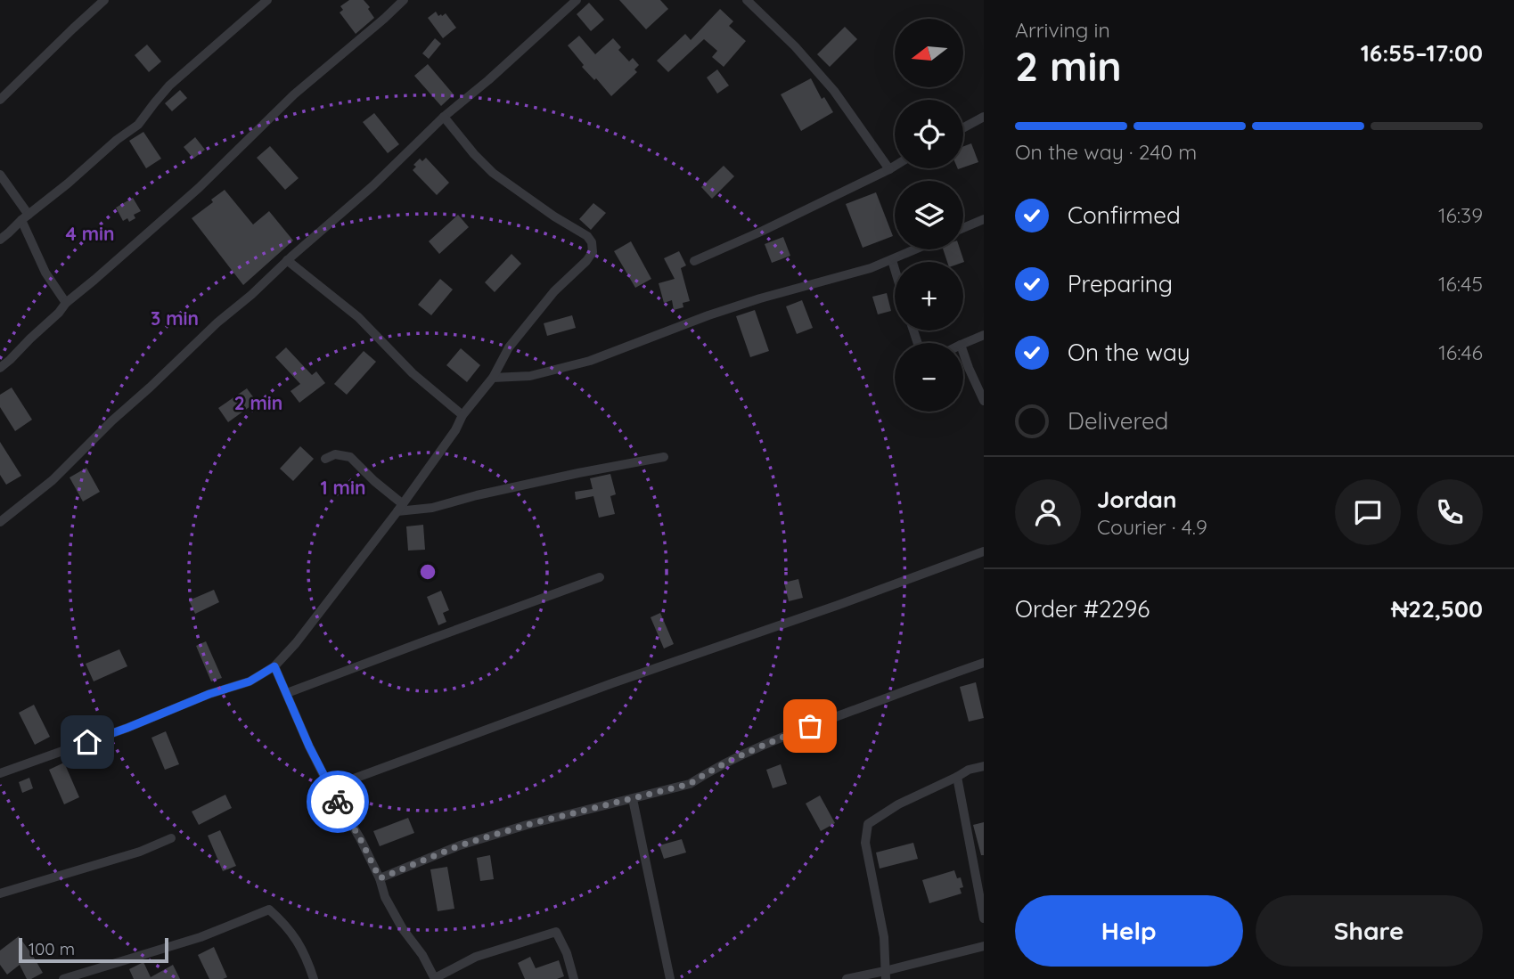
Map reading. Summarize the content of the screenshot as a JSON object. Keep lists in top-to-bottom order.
{
  "scale_bar": "100 m",
  "north": "left",
  "page": {
    "heading": ["2 min", "Arriving in", "16:55–17:00"],
    "panel": [
      "Jordan",
      "Courier · 4.9",
      "Order #2296",
      "₦22,500"
    ],
    "map_buttons": ["+", "−"],
    "bar": "On the way · 240 m",
    "list": [
      ["Confirmed", "16:39"],
      ["Preparing", "16:45"],
      ["On the way", "16:46"],
      "Delivered"
    ],
    "buttons": ["Help", "Share"],
    "scale": "100 m"
  },
  "rings": [
    "4 min",
    "3 min",
    "2 min",
    "1 min"
  ]
}
